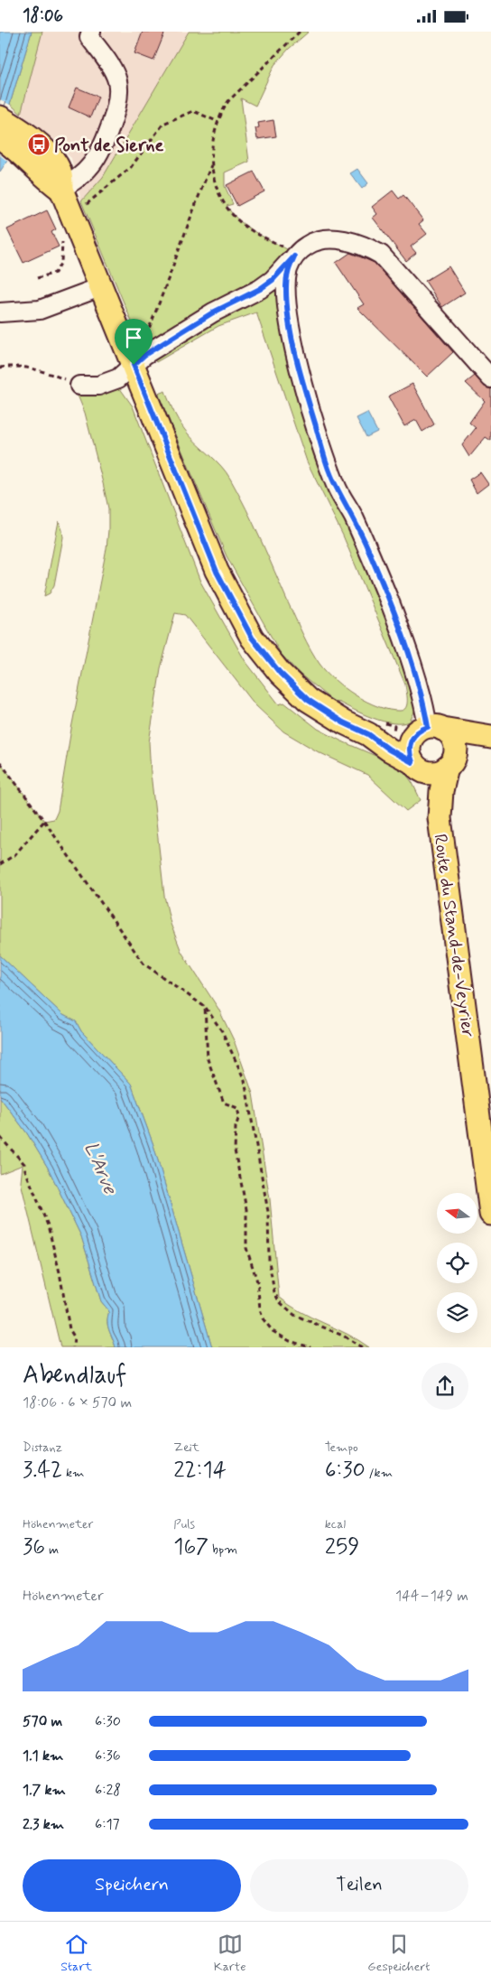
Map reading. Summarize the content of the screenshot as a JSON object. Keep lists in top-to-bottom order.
{
  "streets": {
    "main road": ["Route du Stand-de-Veyrier"]
  },
  "water": ["L'Arve"],
  "places": {
    "bus stop": ["Pont de Sierne"]
  },
  "north": "left",
  "page": {
    "status": "18:06",
    "heading": ["Abendlauf", "18:06 · 6 × 570 m"],
    "stats": [
      ["Distanz", "3.42 km"],
      ["Zeit", "22:14"],
      ["Tempo", "6:30 /km"],
      ["Höhenmeter", "36 m"],
      ["Puls", "167 bpm"],
      ["kcal", "259"]
    ],
    "chart": ["Höhenmeter", "144–149 m"],
    "list": [
      {
        "name": "570 m",
        "note": "6:30"
      },
      {
        "name": "1.1 km",
        "note": "6:36"
      },
      {
        "name": "1.7 km",
        "note": "6:28"
      },
      {
        "name": "2.3 km",
        "note": "6:17"
      }
    ],
    "buttons": ["Speichern", "Teilen"],
    "tabs": ["Start", "Karte", "Gespeichert"]
  }
}
